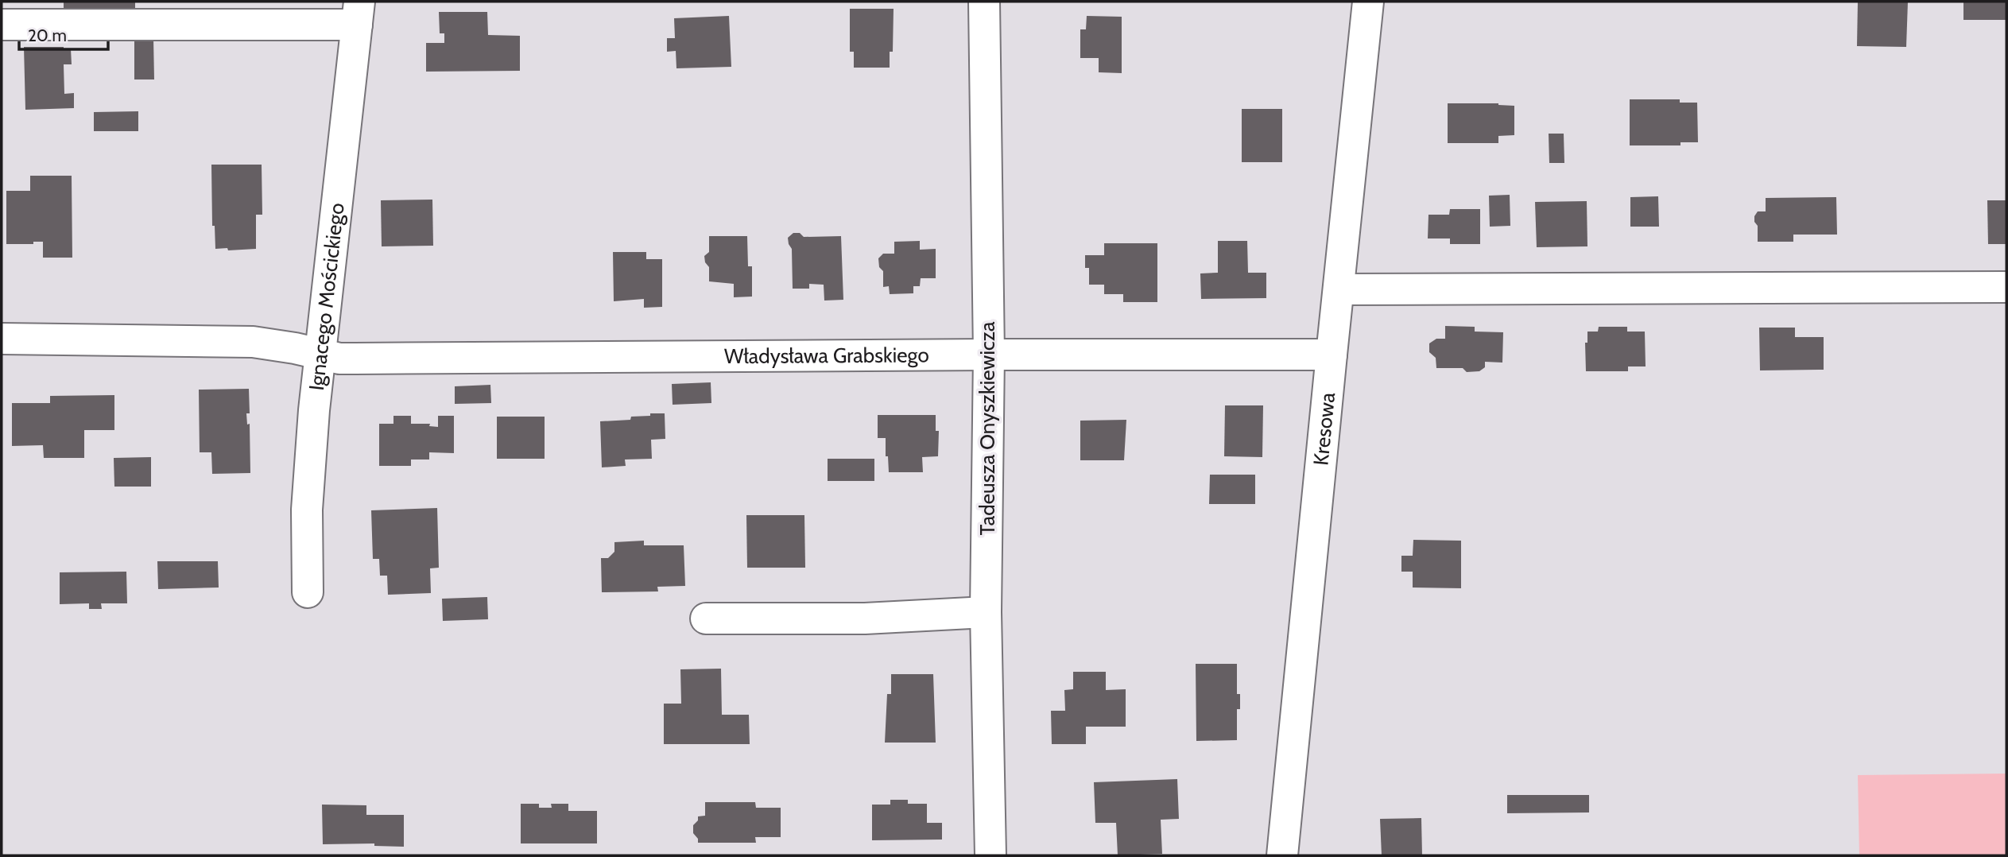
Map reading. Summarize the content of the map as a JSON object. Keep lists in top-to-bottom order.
{
  "streets": {
    "street": [
      "Ignacego Mościckiego",
      "Władysława Grabskiego",
      "Tadeusza Onyszkiewicza",
      "Kresowa"
    ]
  },
  "crossings": [
    ["Ignacego Mościckiego", "Władysława Grabskiego"],
    ["Władysława Grabskiego", "Tadeusza Onyszkiewicza"],
    ["Władysława Grabskiego", "Kresowa"]
  ],
  "scale_bar": "20 m"
}
